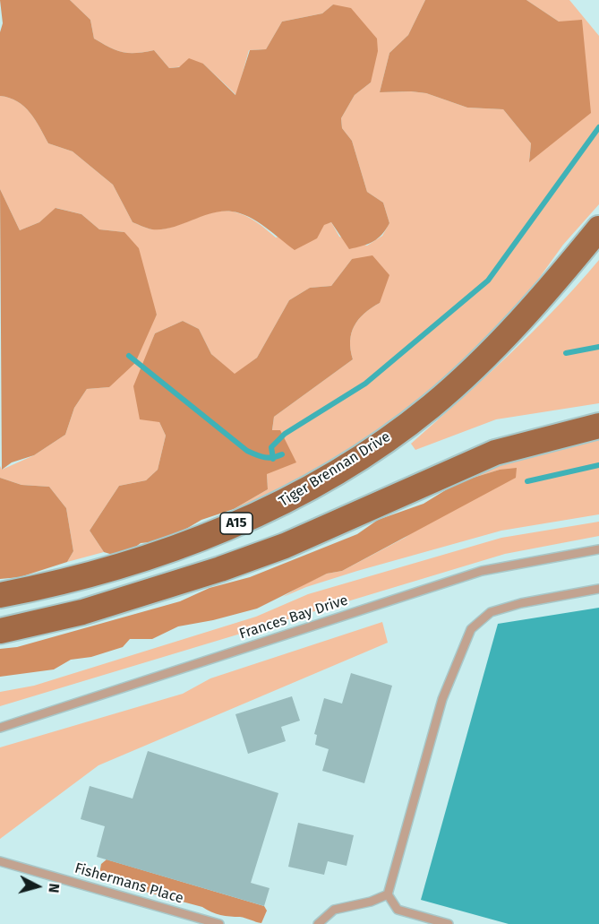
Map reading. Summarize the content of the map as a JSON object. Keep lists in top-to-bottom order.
{
  "streets": {
    "main road": ["Tiger Brennan Drive", "A15"],
    "lane": ["Frances Bay Drive", "Fishermans Place"]
  },
  "north": "right"
}
